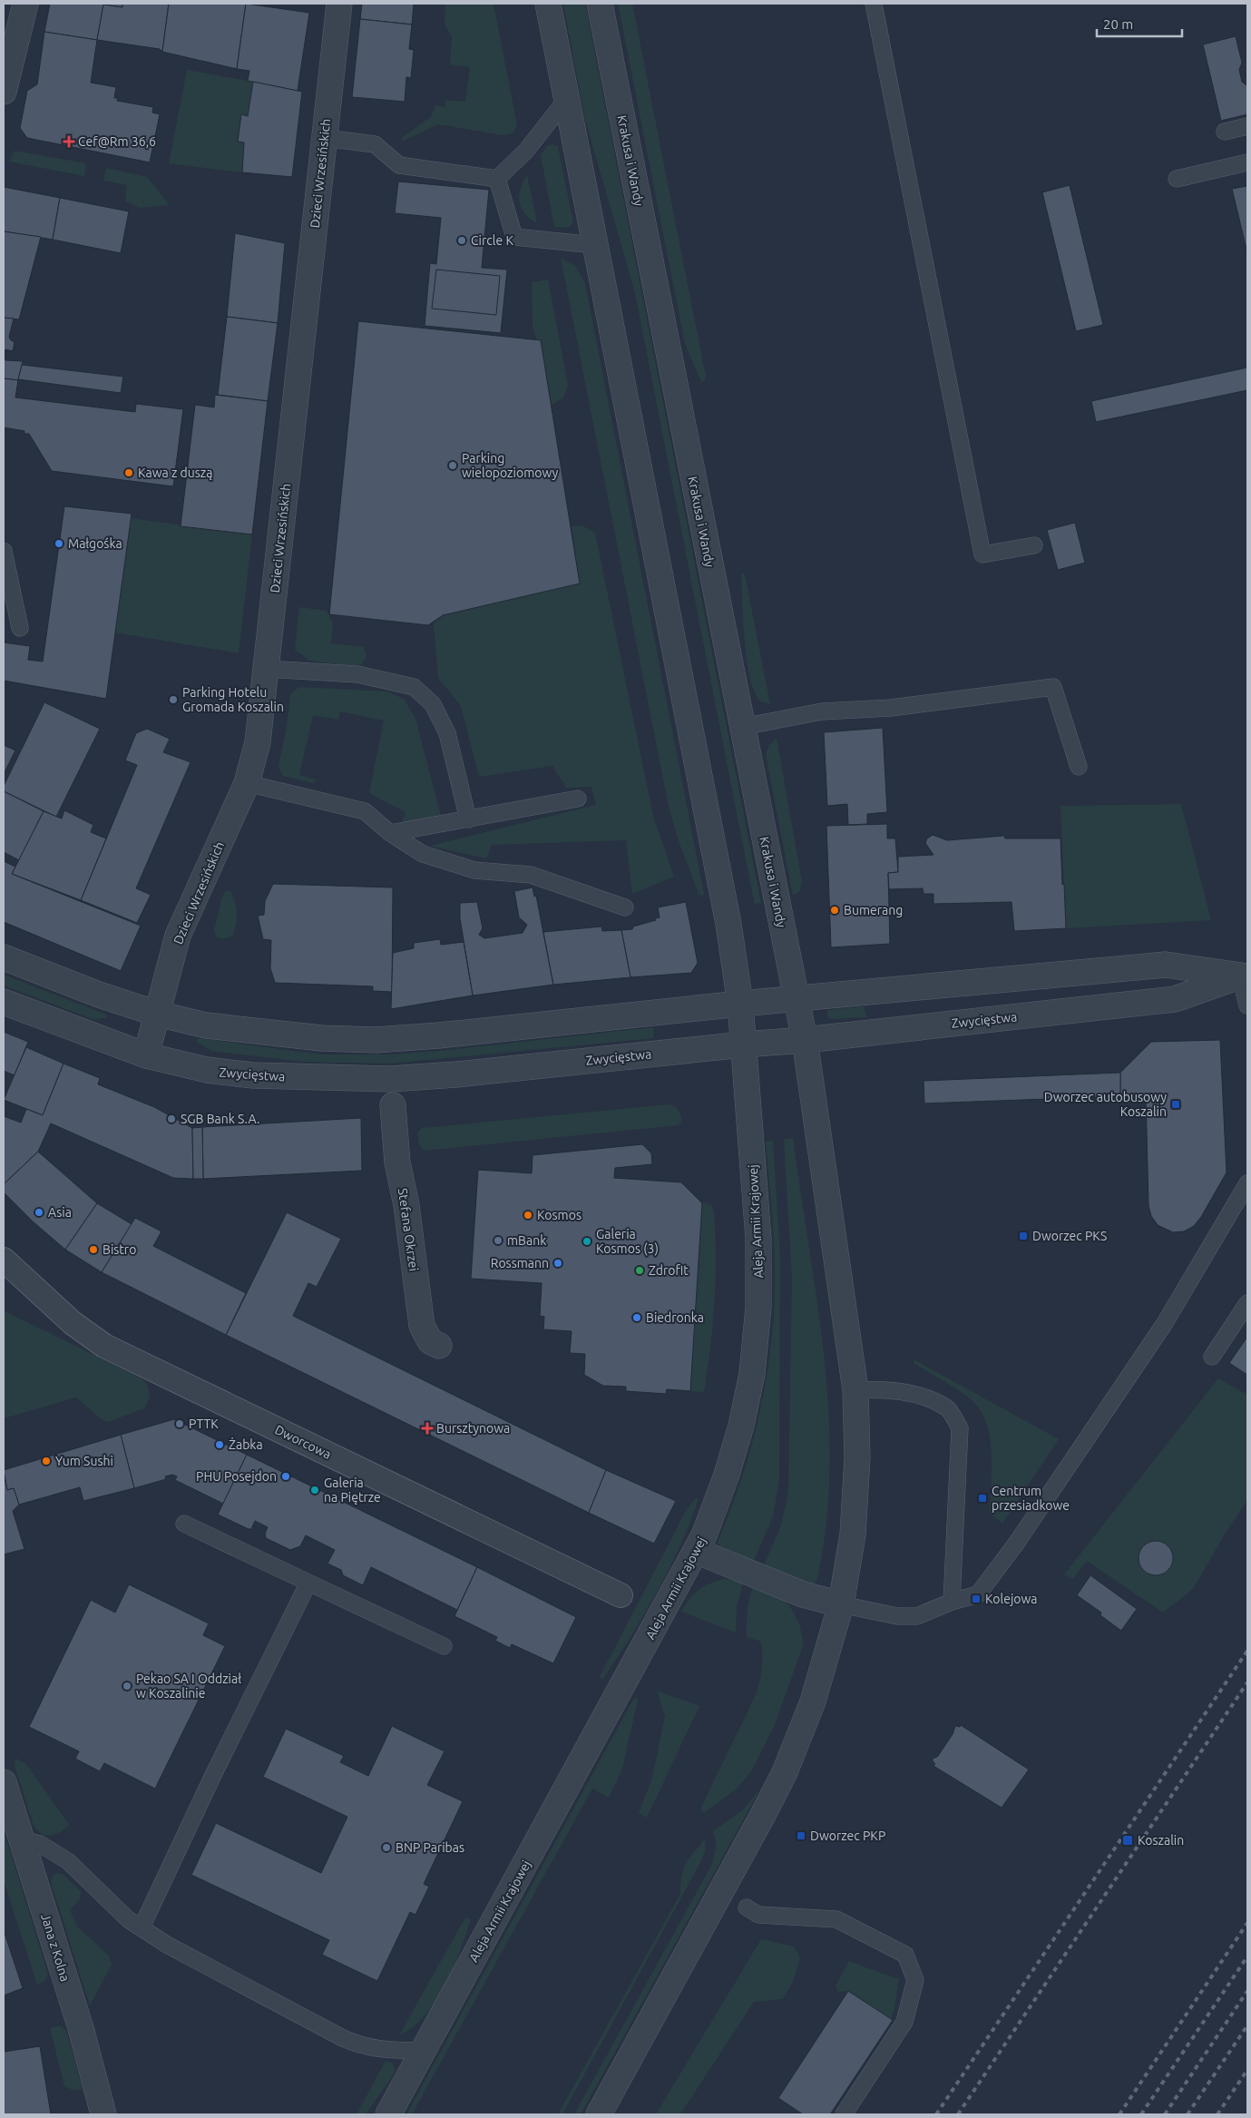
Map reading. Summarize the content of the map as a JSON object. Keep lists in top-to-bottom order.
{
  "streets": {
    "street": [
      "Krakusa i Wandy",
      "Dzieci Wrzesińskich",
      "Zwycięstwa",
      "Aleja Armii Krajowej",
      "Stefana Okrzei",
      "Dworcowa",
      "Jana z Kolna"
    ]
  },
  "crossings": [
    ["Krakusa i Wandy", "Zwycięstwa"],
    ["Dzieci Wrzesińskich", "Zwycięstwa"],
    ["Zwycięstwa", "Aleja Armii Krajowej"]
  ],
  "places": {
    "health": ["Cef@Rm 36,6", "Bursztynowa"],
    "other": [
      "Circle K",
      "Parking wielopoziomowy",
      "Kawa z duszą",
      "Małgośka",
      "Parking Hotelu Gromada Koszalin",
      "Bumerang",
      "SGB Bank S.A.",
      "Asia",
      "Kosmos",
      "mBank",
      "Galeria Kosmos (3)",
      "Bistro",
      "Rossmann",
      "Zdrofit",
      "Biedronka",
      "PTTK",
      "Żabka",
      "Yum Sushi",
      "PHU Posejdon",
      "Galeria na Piętrze",
      "Pekao SA I Oddział w Koszalinie",
      "BNP Paribas"
    ],
    "transit": [
      "Dworzec autobusowy Koszalin",
      "Dworzec PKS",
      "Centrum przesiadkowe",
      "Kolejowa",
      "Dworzec PKP",
      "Koszalin"
    ]
  },
  "scale_bar": "20 m"
}
